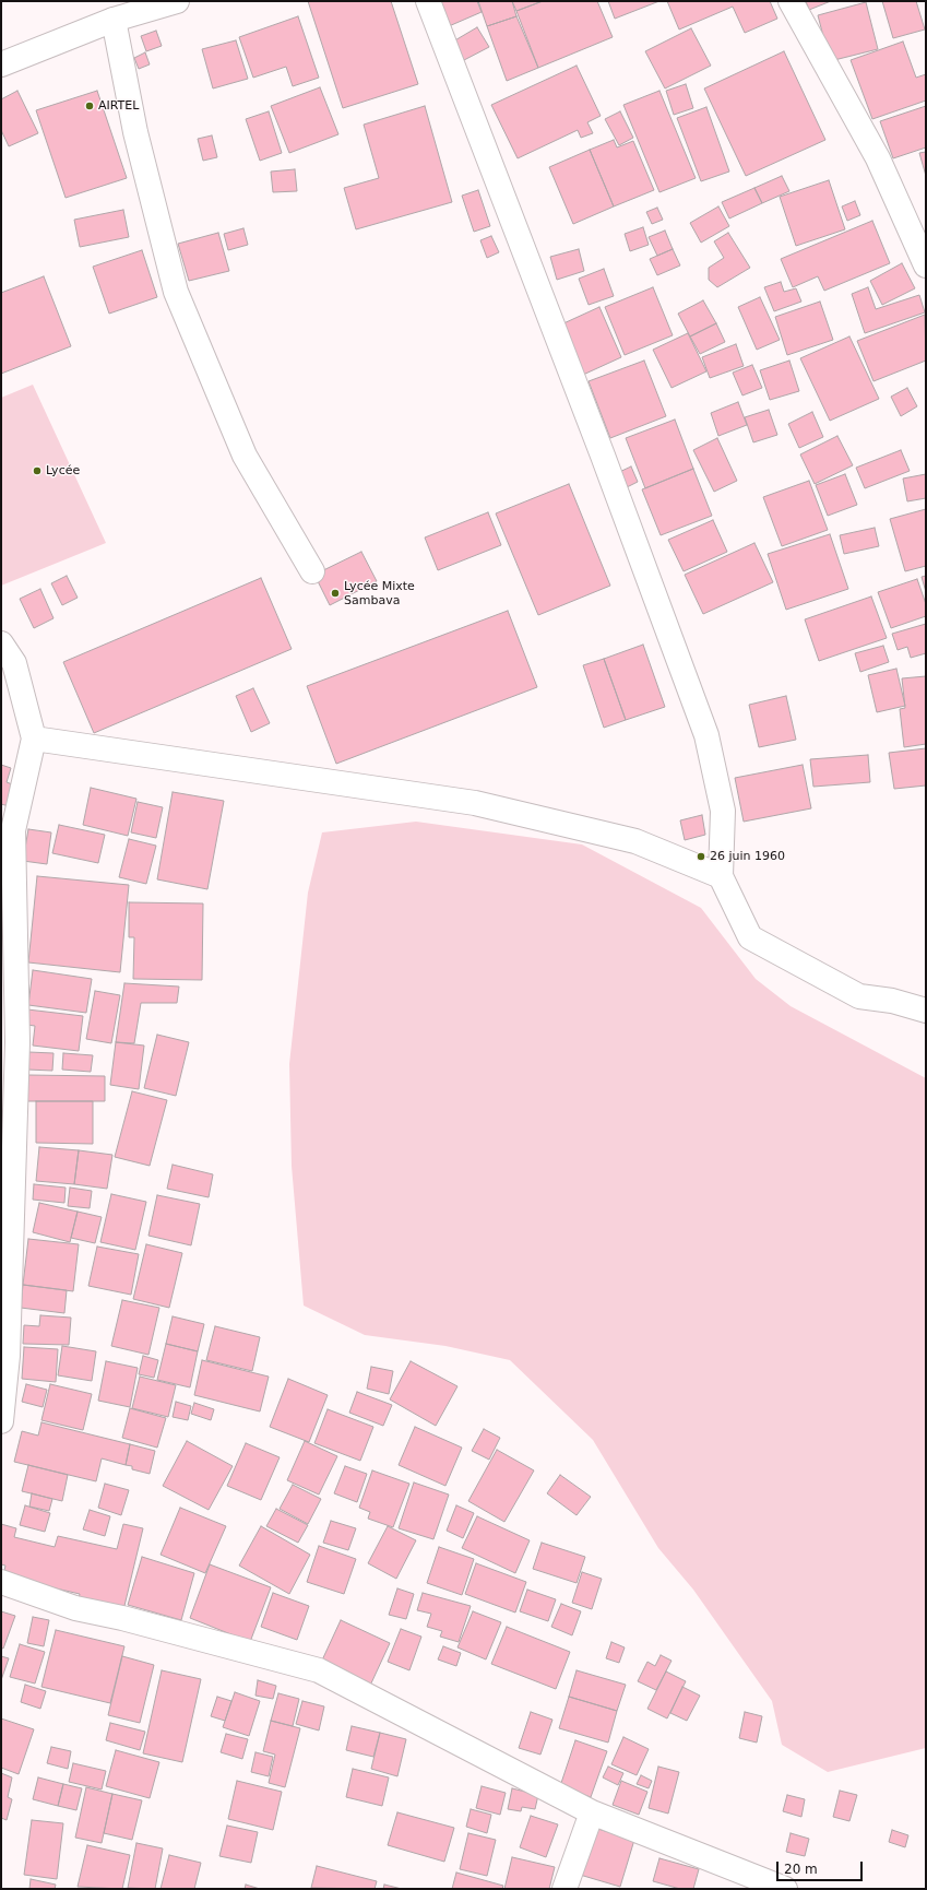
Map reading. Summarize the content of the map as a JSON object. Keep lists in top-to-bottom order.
{
  "places": [
    "AIRTEL",
    "Lycée",
    "Lycée Mixte Sambava",
    "26 juin 1960"
  ],
  "scale_bar": "20 m"
}
